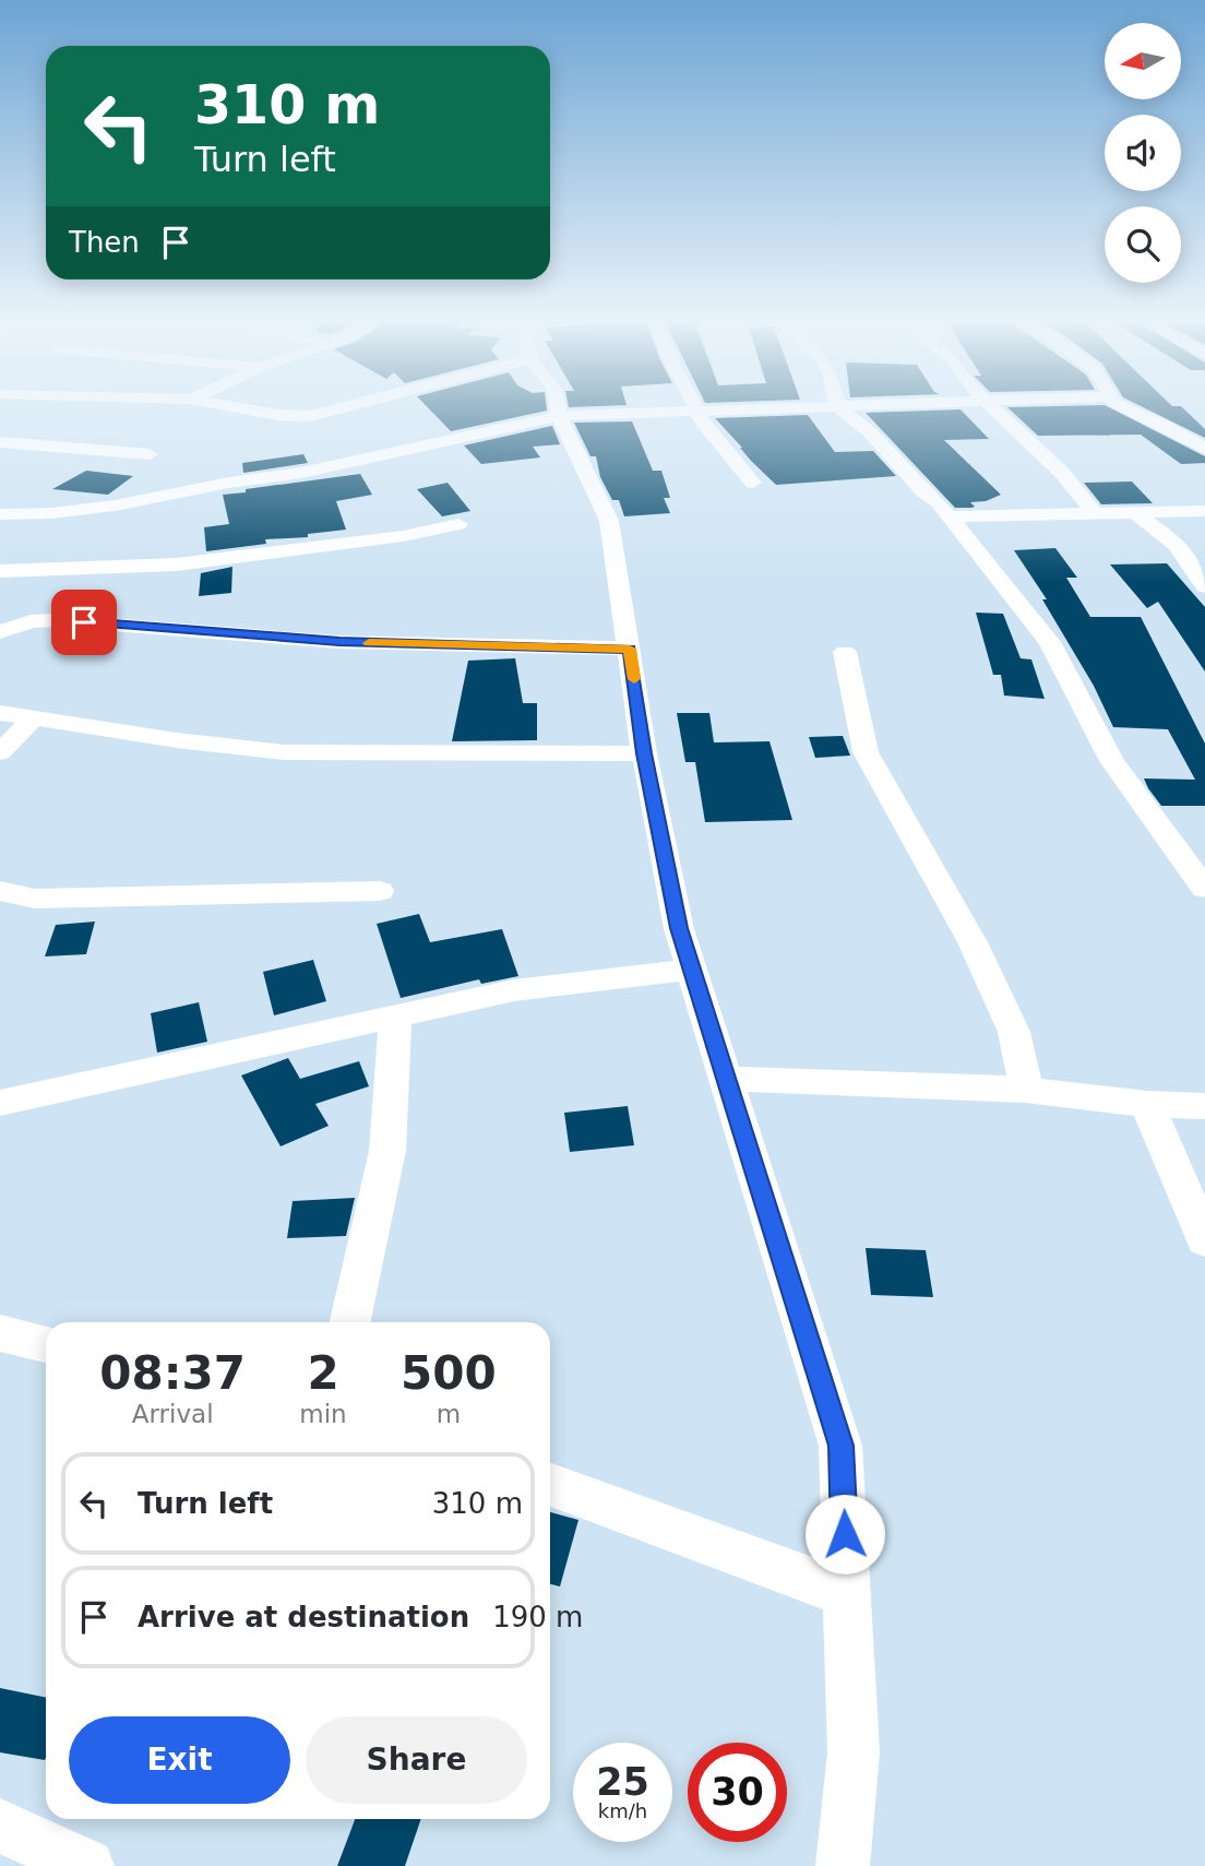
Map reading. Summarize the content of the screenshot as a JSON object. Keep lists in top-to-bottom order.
{
  "north": "left",
  "page": {
    "turn": ["310 m", "Turn left"],
    "then": "Then",
    "eta": [
      "08:37",
      "Arrival",
      "2",
      "min",
      "500",
      "m"
    ],
    "list": [
      {
        "name": "Turn left",
        "value": "310 m"
      },
      {
        "name": "Arrive at destination",
        "value": "190 m"
      }
    ],
    "buttons": ["Exit", "Share"],
    "speed": "25 km/h",
    "limit": "30"
  }
}
